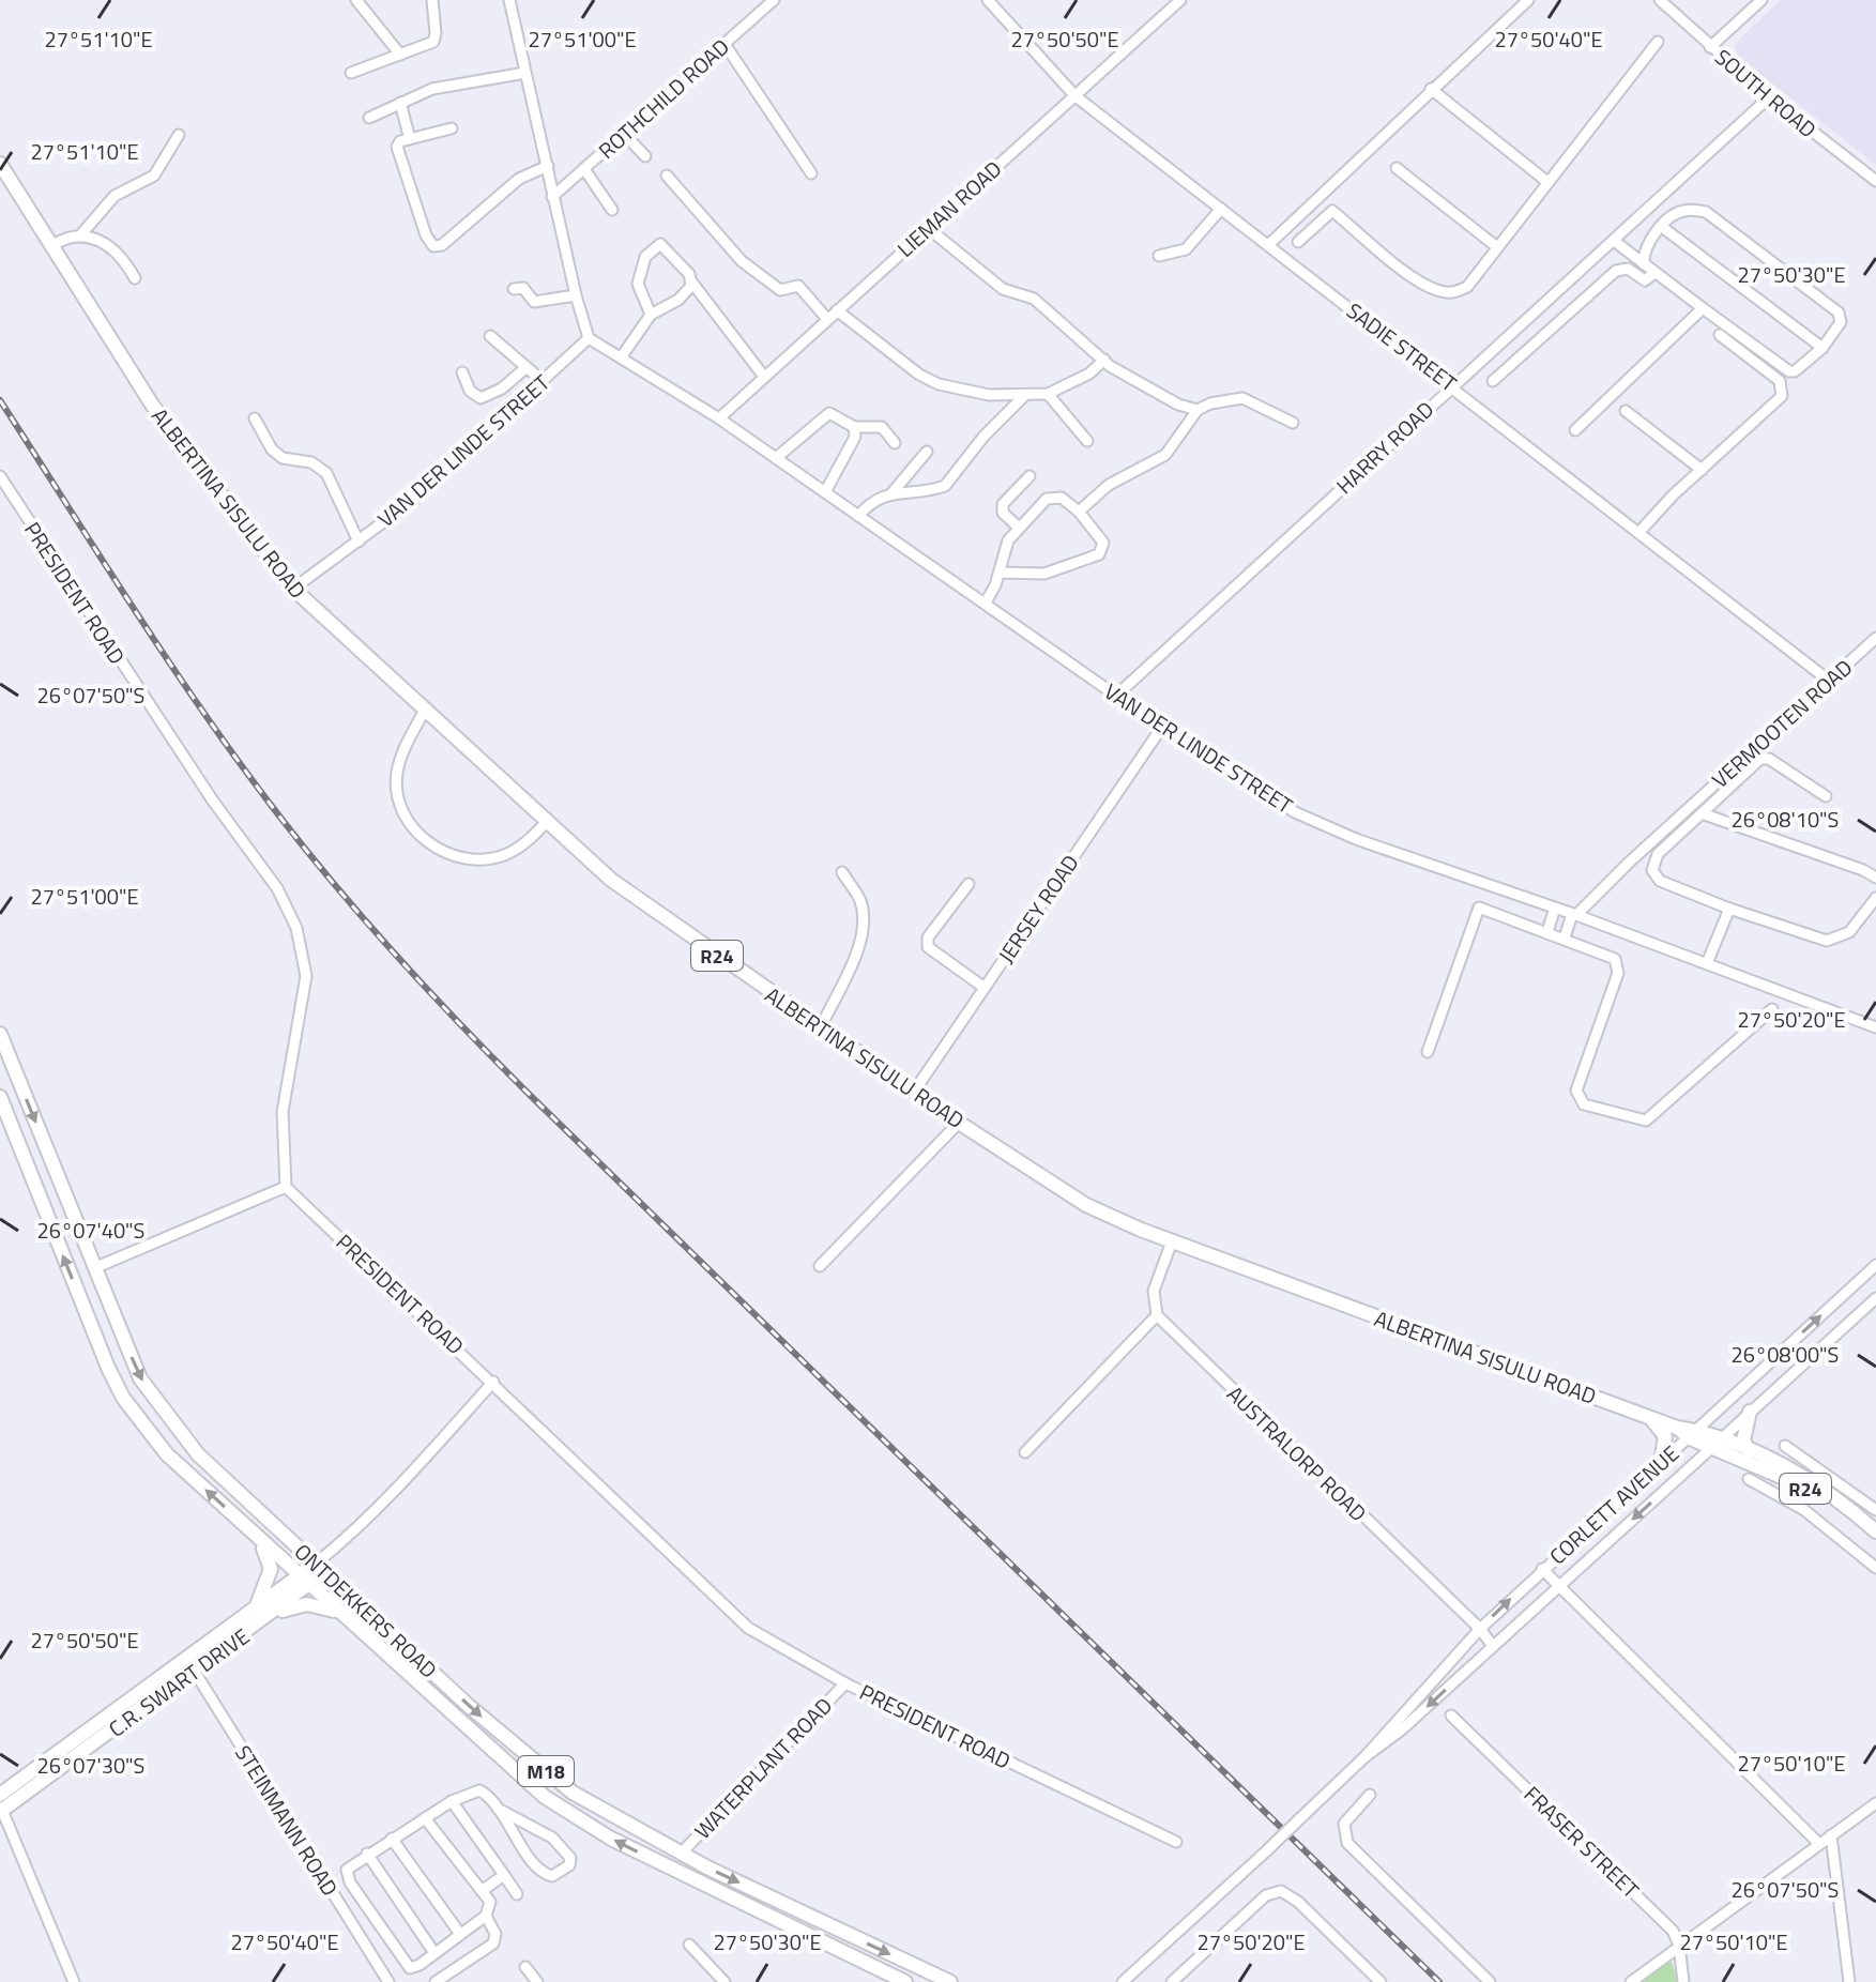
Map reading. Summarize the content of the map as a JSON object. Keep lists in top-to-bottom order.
{
  "streets": {
    "main road": [
      "ALBERTINA SISULU ROAD",
      "R24",
      "ONTDEKKERS ROAD",
      "C.R. SWART DRIVE",
      "M18"
    ],
    "street": [
      "SOUTH ROAD",
      "ROTHCHILD ROAD",
      "LIEMAN ROAD",
      "SADIE STREET",
      "HARRY ROAD",
      "VAN DER LINDE STREET",
      "PRESIDENT ROAD",
      "VERMOOTEN ROAD",
      "JERSEY ROAD",
      "AUSTRALORP ROAD",
      "CORLETT AVENUE",
      "WATERPLANT ROAD",
      "STEINMANN ROAD",
      "FRASER STREET"
    ]
  },
  "crossings": [
    ["SOUTH ROAD", "HARRY ROAD"],
    ["LIEMAN ROAD", "SADIE STREET"],
    ["LIEMAN ROAD", "VAN DER LINDE STREET"],
    ["SADIE STREET", "HARRY ROAD"],
    ["SADIE STREET", "VERMOOTEN ROAD"],
    ["HARRY ROAD", "VAN DER LINDE STREET"],
    ["VAN DER LINDE STREET", "ALBERTINA SISULU ROAD"],
    ["VAN DER LINDE STREET", "VERMOOTEN ROAD"],
    ["VAN DER LINDE STREET", "JERSEY ROAD"],
    ["ALBERTINA SISULU ROAD", "JERSEY ROAD"],
    ["ALBERTINA SISULU ROAD", "CORLETT AVENUE"],
    ["PRESIDENT ROAD", "C.R. SWART DRIVE"],
    ["PRESIDENT ROAD", "WATERPLANT ROAD"],
    ["AUSTRALORP ROAD", "CORLETT AVENUE"],
    ["ONTDEKKERS ROAD", "C.R. SWART DRIVE"],
    ["ONTDEKKERS ROAD", "WATERPLANT ROAD"],
    ["C.R. SWART DRIVE", "STEINMANN ROAD"]
  ],
  "coordinates": [
    "27°51'10\"E",
    "27°51'00\"E",
    "27°50'50\"E",
    "27°50'40\"E",
    "27°50'30\"E",
    "26°07'50\"S",
    "26°08'10\"S",
    "27°50'20\"E",
    "26°07'40\"S",
    "26°08'00\"S",
    "27°50'10\"E",
    "26°07'30\"S"
  ]
}
